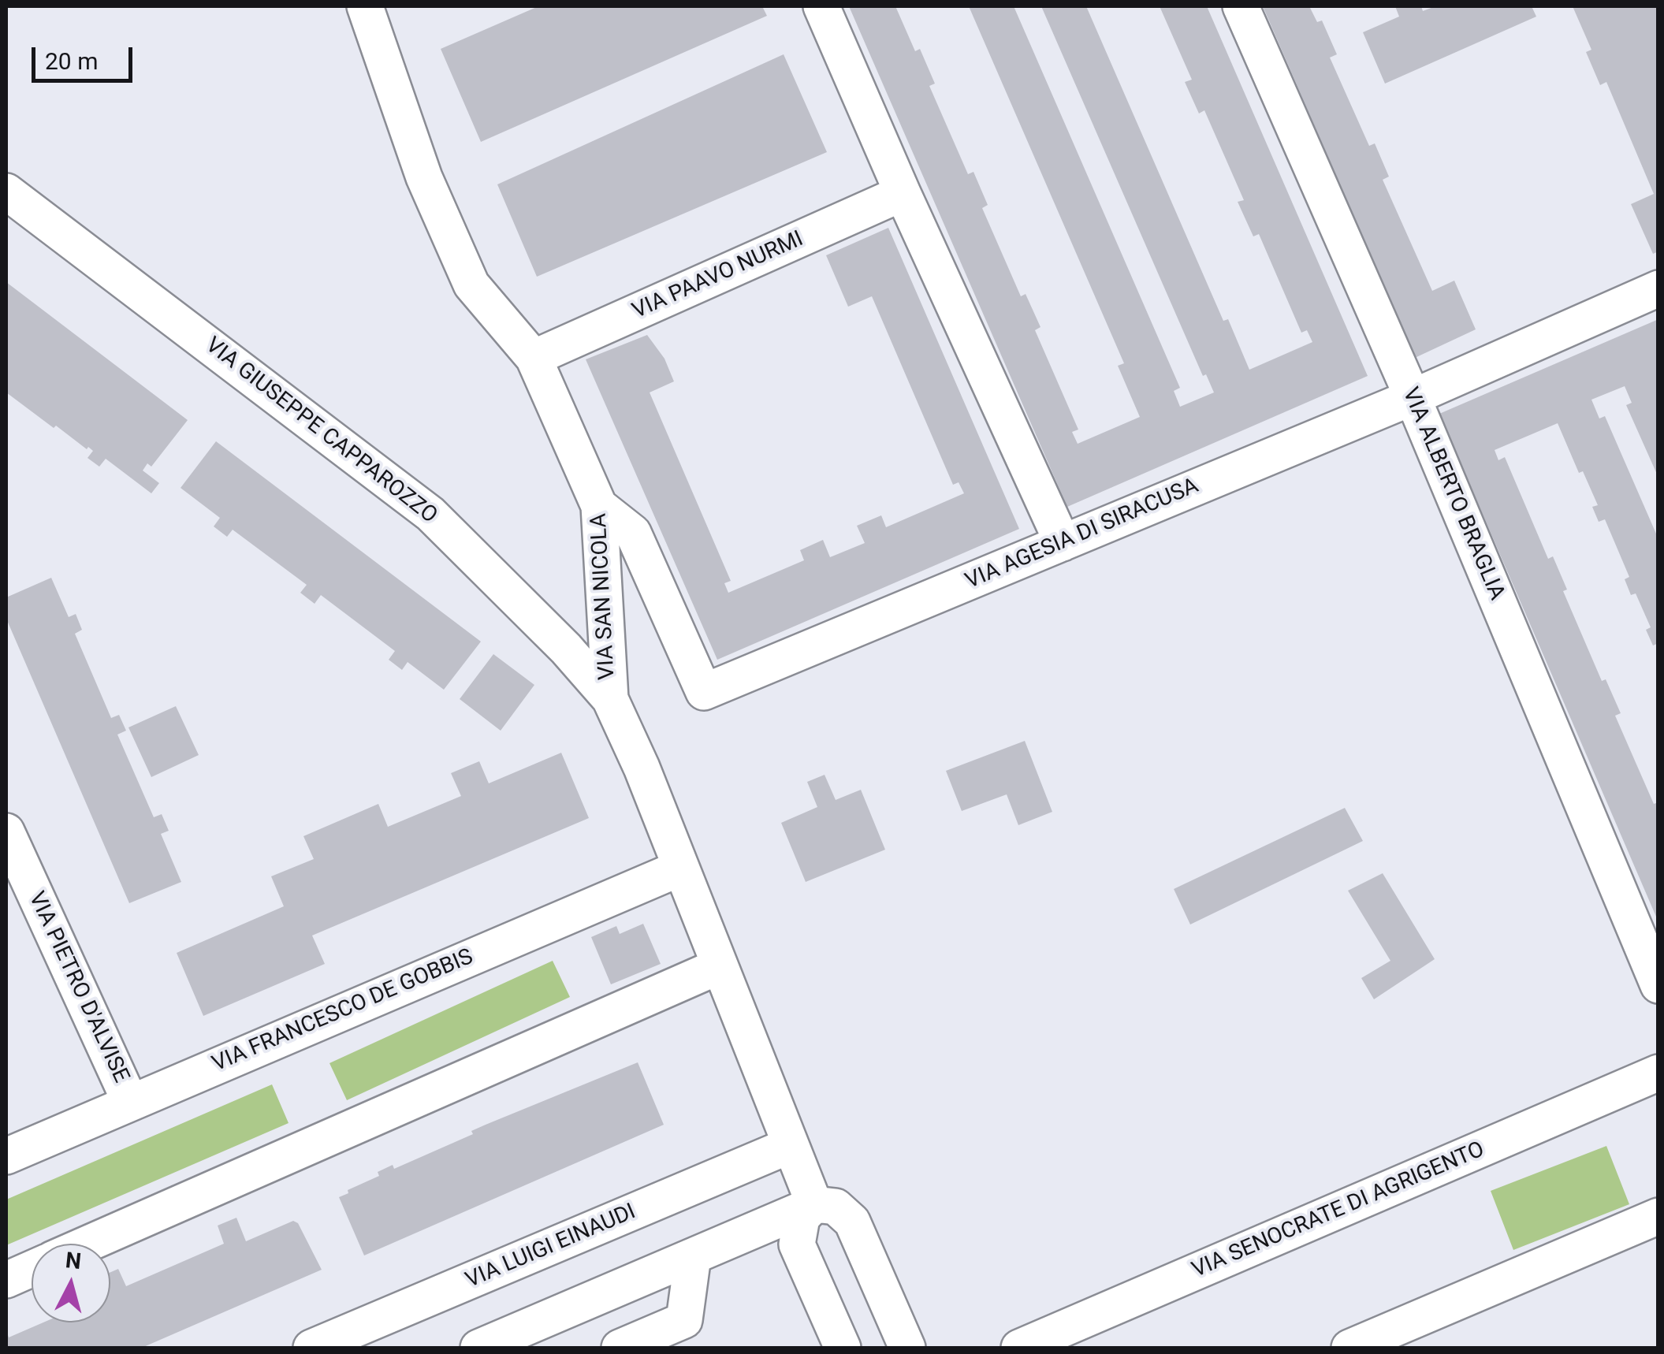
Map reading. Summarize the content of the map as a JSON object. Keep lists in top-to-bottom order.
{
  "streets": {
    "street": [
      "VIA PAAVO NURMI",
      "VIA GIUSEPPE CAPPAROZZO",
      "VIA ALBERTO BRAGLIA",
      "VIA AGESIA DI SIRACUSA",
      "VIA SAN NICOLA",
      "VIA PIETRO D'ALVISE",
      "VIA FRANCESCO DE GOBBIS",
      "VIA SENOCRATE DI AGRIGENTO",
      "VIA LUIGI EINAUDI"
    ]
  },
  "crossings": [
    ["VIA PAAVO NURMI", "VIA SAN NICOLA"],
    ["VIA GIUSEPPE CAPPAROZZO", "VIA SAN NICOLA"],
    ["VIA ALBERTO BRAGLIA", "VIA AGESIA DI SIRACUSA"],
    ["VIA AGESIA DI SIRACUSA", "VIA SAN NICOLA"],
    ["VIA SAN NICOLA", "VIA FRANCESCO DE GOBBIS"],
    ["VIA SAN NICOLA", "VIA LUIGI EINAUDI"],
    ["VIA PIETRO D'ALVISE", "VIA FRANCESCO DE GOBBIS"]
  ],
  "scale_bar": "20 m",
  "north": "top"
}
